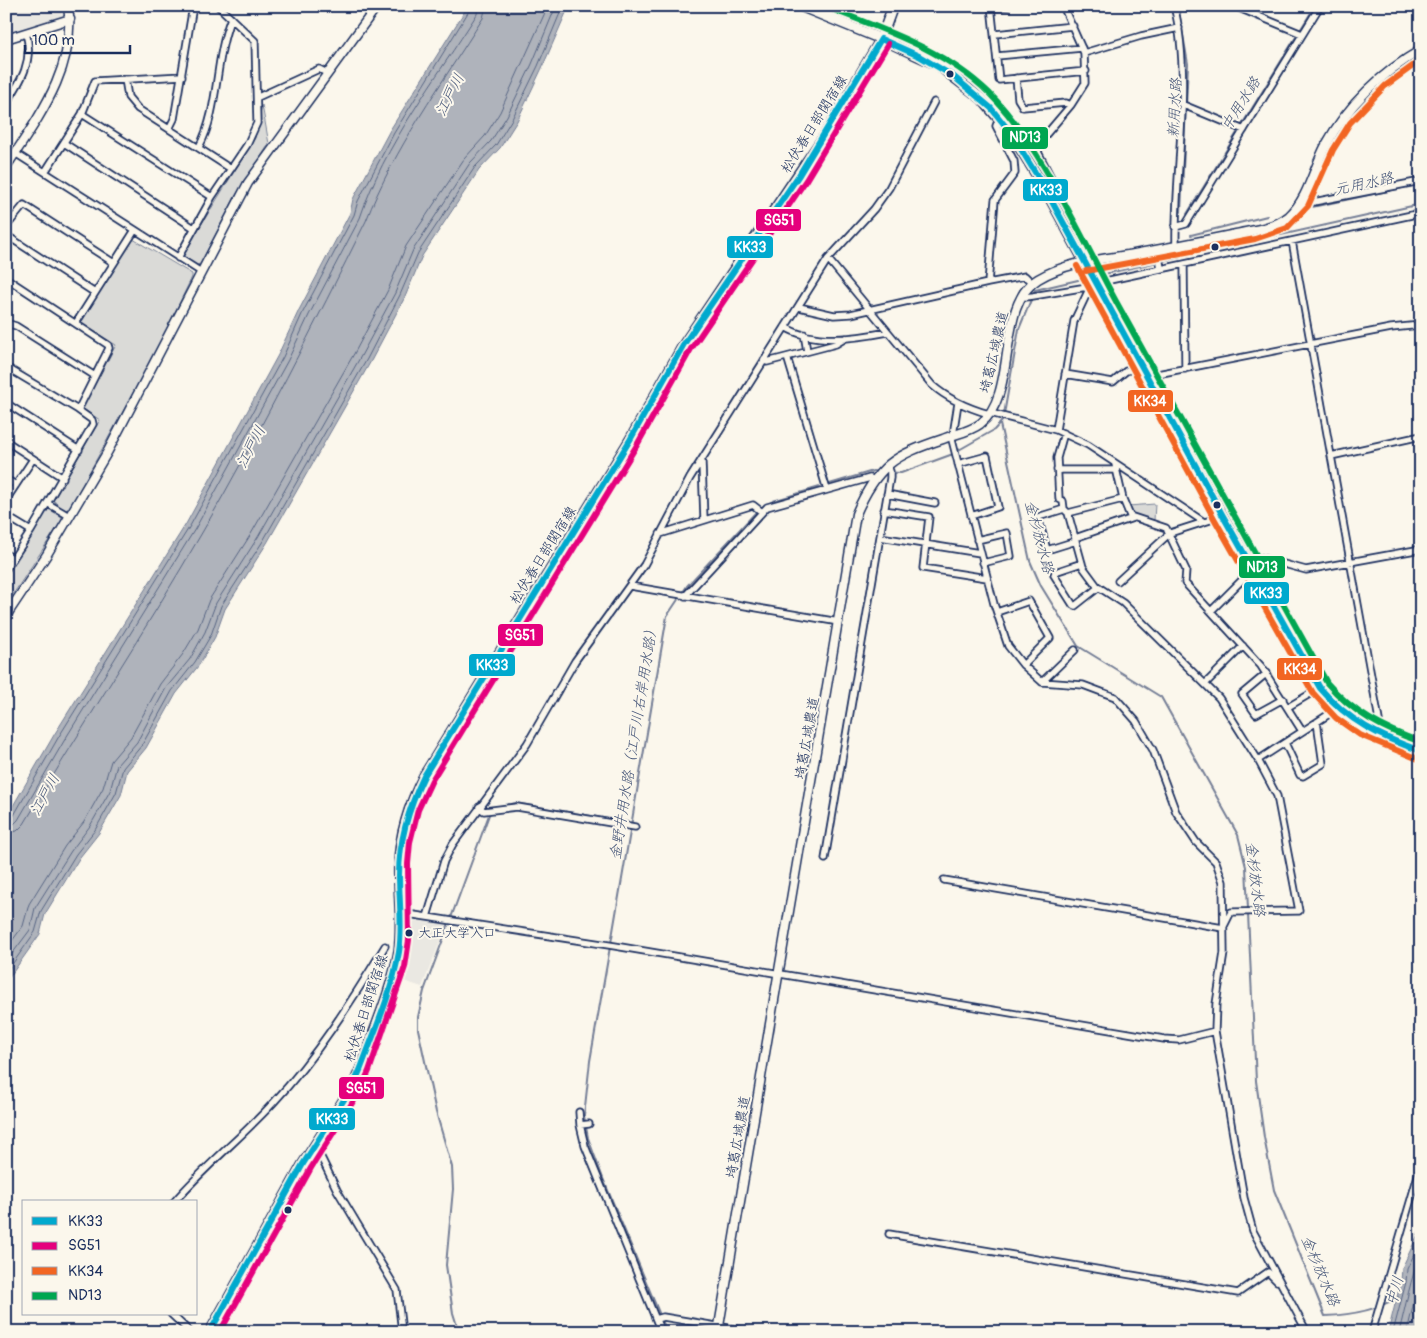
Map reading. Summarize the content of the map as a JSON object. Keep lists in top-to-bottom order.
{
  "streets": {
    "main road": ["松伏春日部関宿線"],
    "street": ["埼葛広域農道"]
  },
  "water": [
    "江戸川",
    "中用水路",
    "新用水路",
    "元用水路",
    "金杉放水路",
    "金野井用水路（江戸川右岸用水路）",
    "中川"
  ],
  "places": ["大正大学入口"],
  "lines": [
    "transit line ND13",
    "transit line KK33",
    "transit line SG51",
    "transit line KK34"
  ],
  "legend": [
    "KK33",
    "SG51",
    "KK34",
    "ND13"
  ],
  "scale_bar": "100 m"
}
